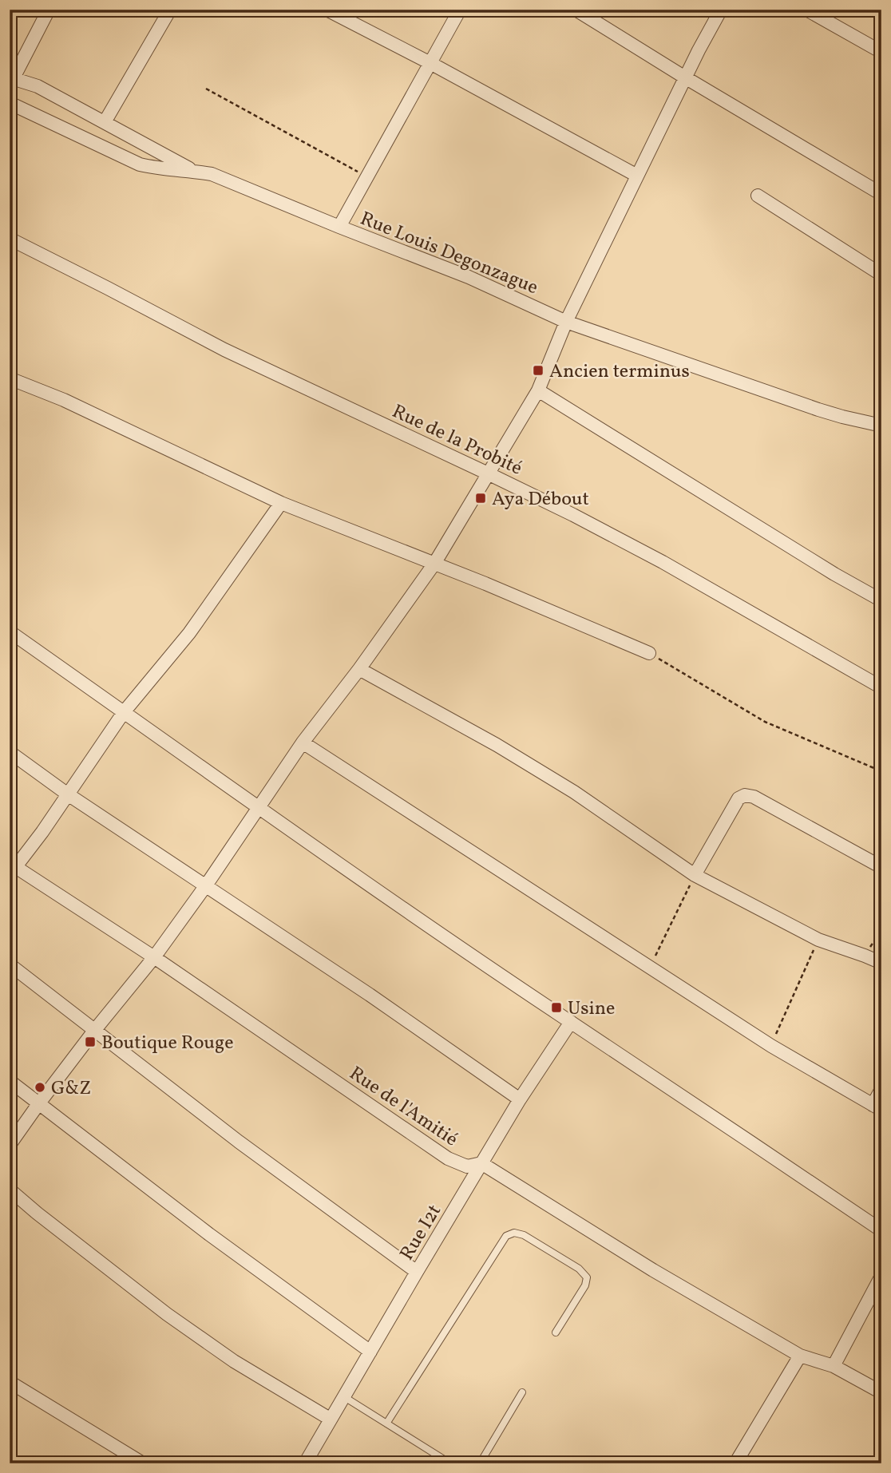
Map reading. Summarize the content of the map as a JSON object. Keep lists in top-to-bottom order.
{
  "streets": {
    "street": [
      "Rue Louis Degonzague",
      "Rue de la Probité",
      "Rue de l'Amitié",
      "Rue I2t"
    ]
  },
  "crossings": [
    ["Rue de l'Amitié", "Rue I2t"]
  ],
  "places": {
    "transit": [
      "Ancien terminus",
      "Aya Débout",
      "Usine",
      "Boutique Rouge"
    ],
    "other": ["G&Z"]
  }
}
